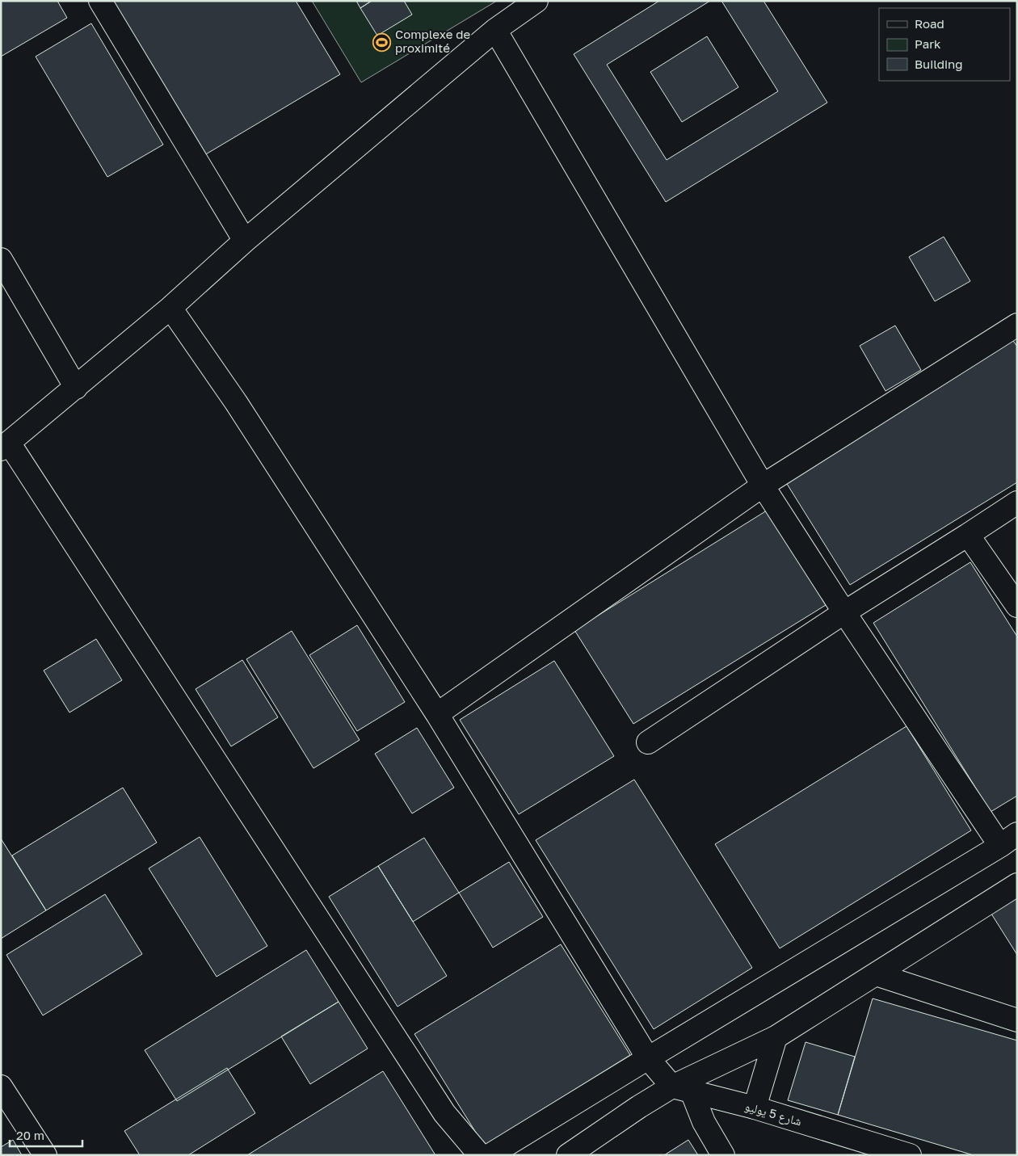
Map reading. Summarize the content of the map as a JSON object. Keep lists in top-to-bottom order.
{
  "streets": {
    "street": ["شارع 5 يوليو"]
  },
  "places": {
    "sports": ["Complexe de proximité"]
  },
  "legend": ["Road", "Park", "Building"],
  "scale_bar": "20 m"
}
